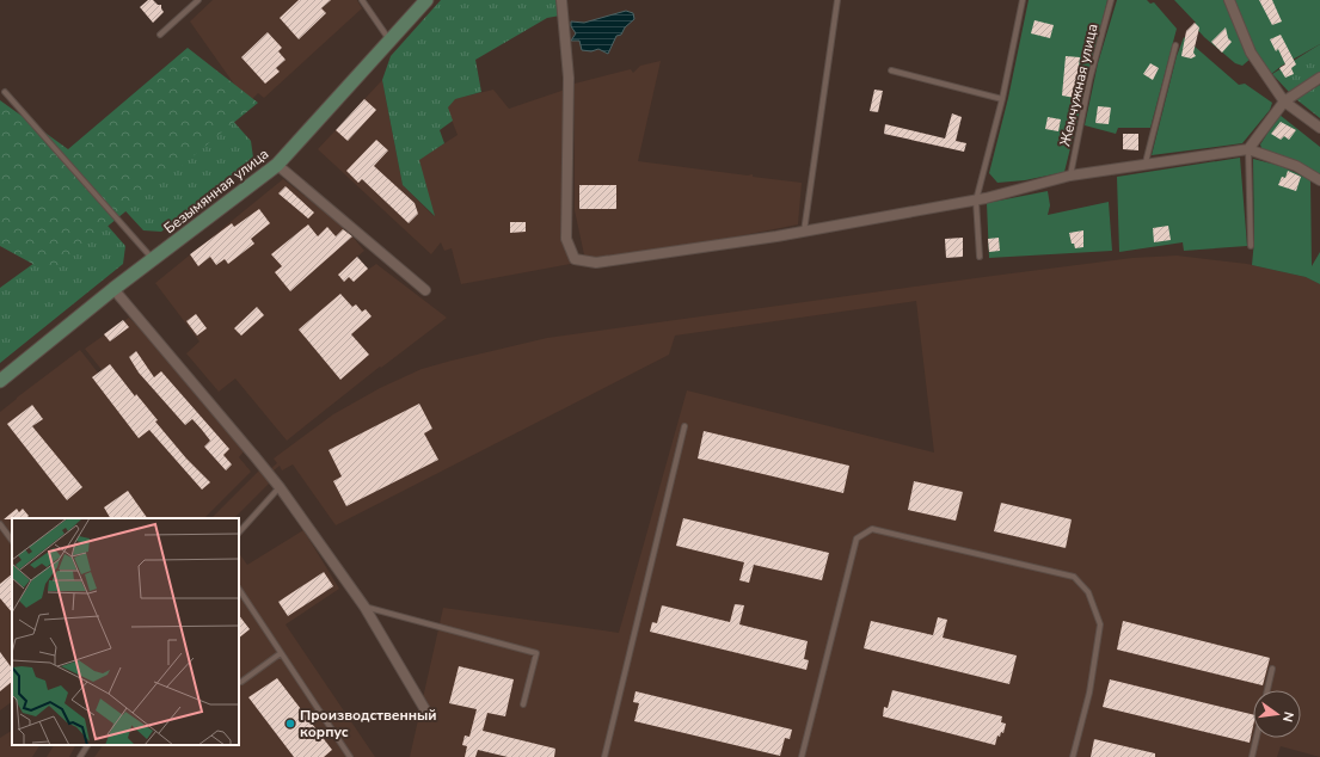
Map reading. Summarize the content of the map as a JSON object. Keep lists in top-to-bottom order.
{
  "streets": {
    "main road": ["Безымянная улица"],
    "lane": ["Жемчужная улица"]
  },
  "places": ["Производственный корпус"],
  "north": "right"
}
